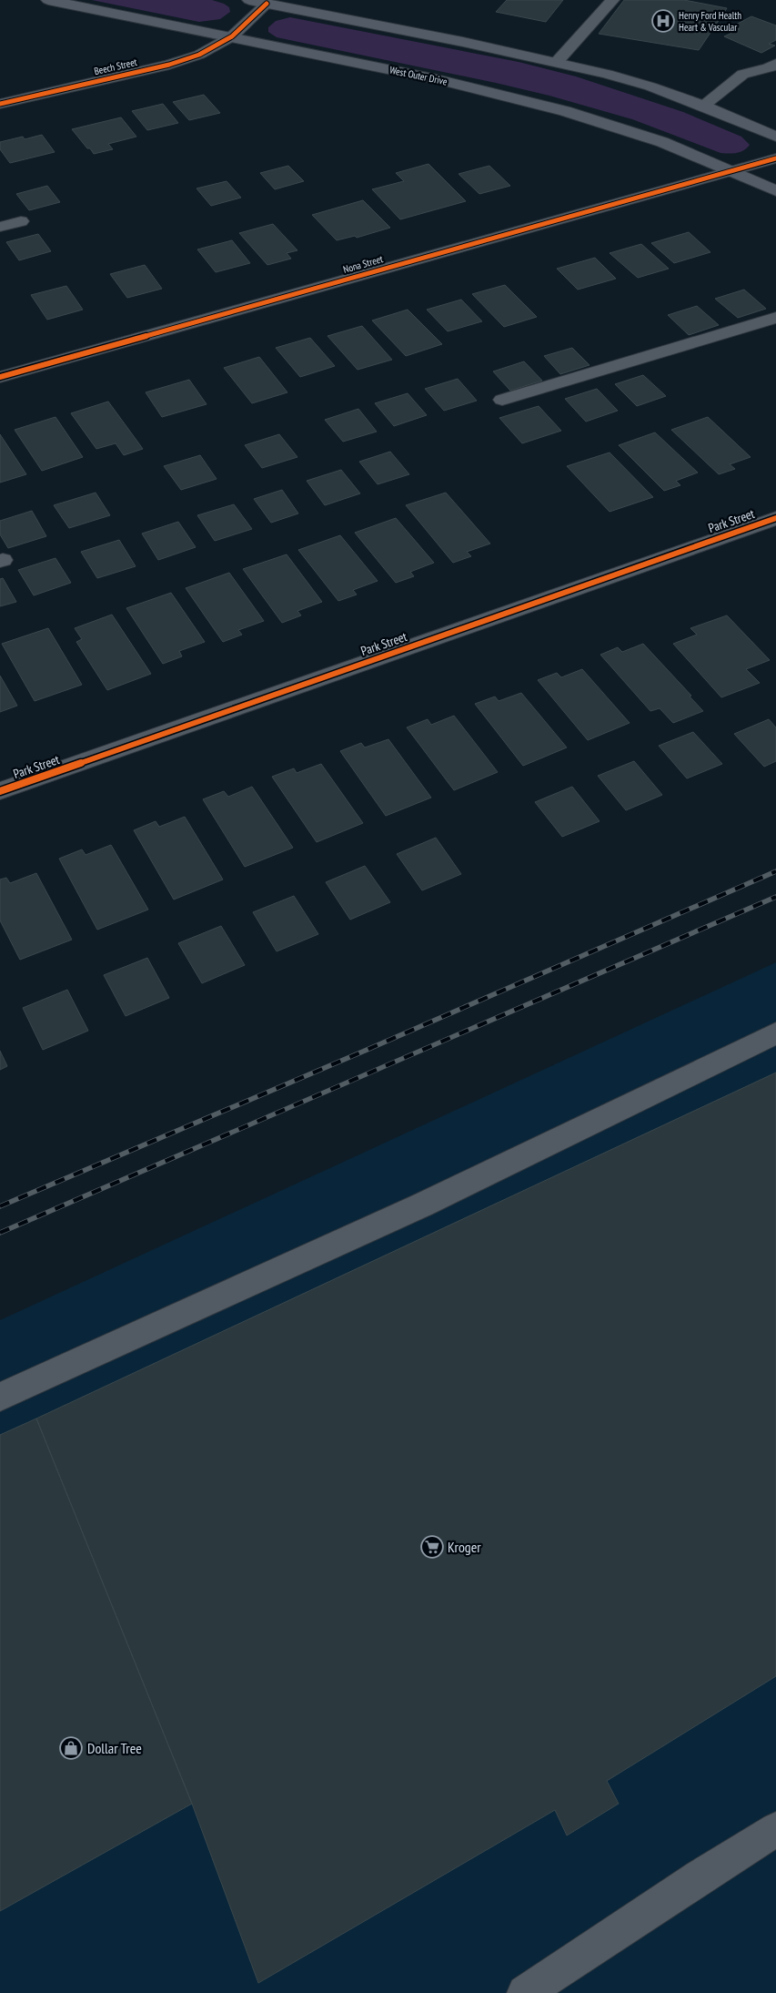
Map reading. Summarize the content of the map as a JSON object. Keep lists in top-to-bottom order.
{
  "streets": {
    "main road": ["West Outer Drive"],
    "street": ["Beech Street", "Nona Street", "Park Street"]
  },
  "crossings": [
    ["Beech Street", "West Outer Drive"],
    ["West Outer Drive", "Nona Street"]
  ],
  "places": {
    "hospital": ["Henry Ford Health Heart & Vascular"],
    "supermarket": ["Kroger"],
    "shop": ["Dollar Tree"]
  }
}
